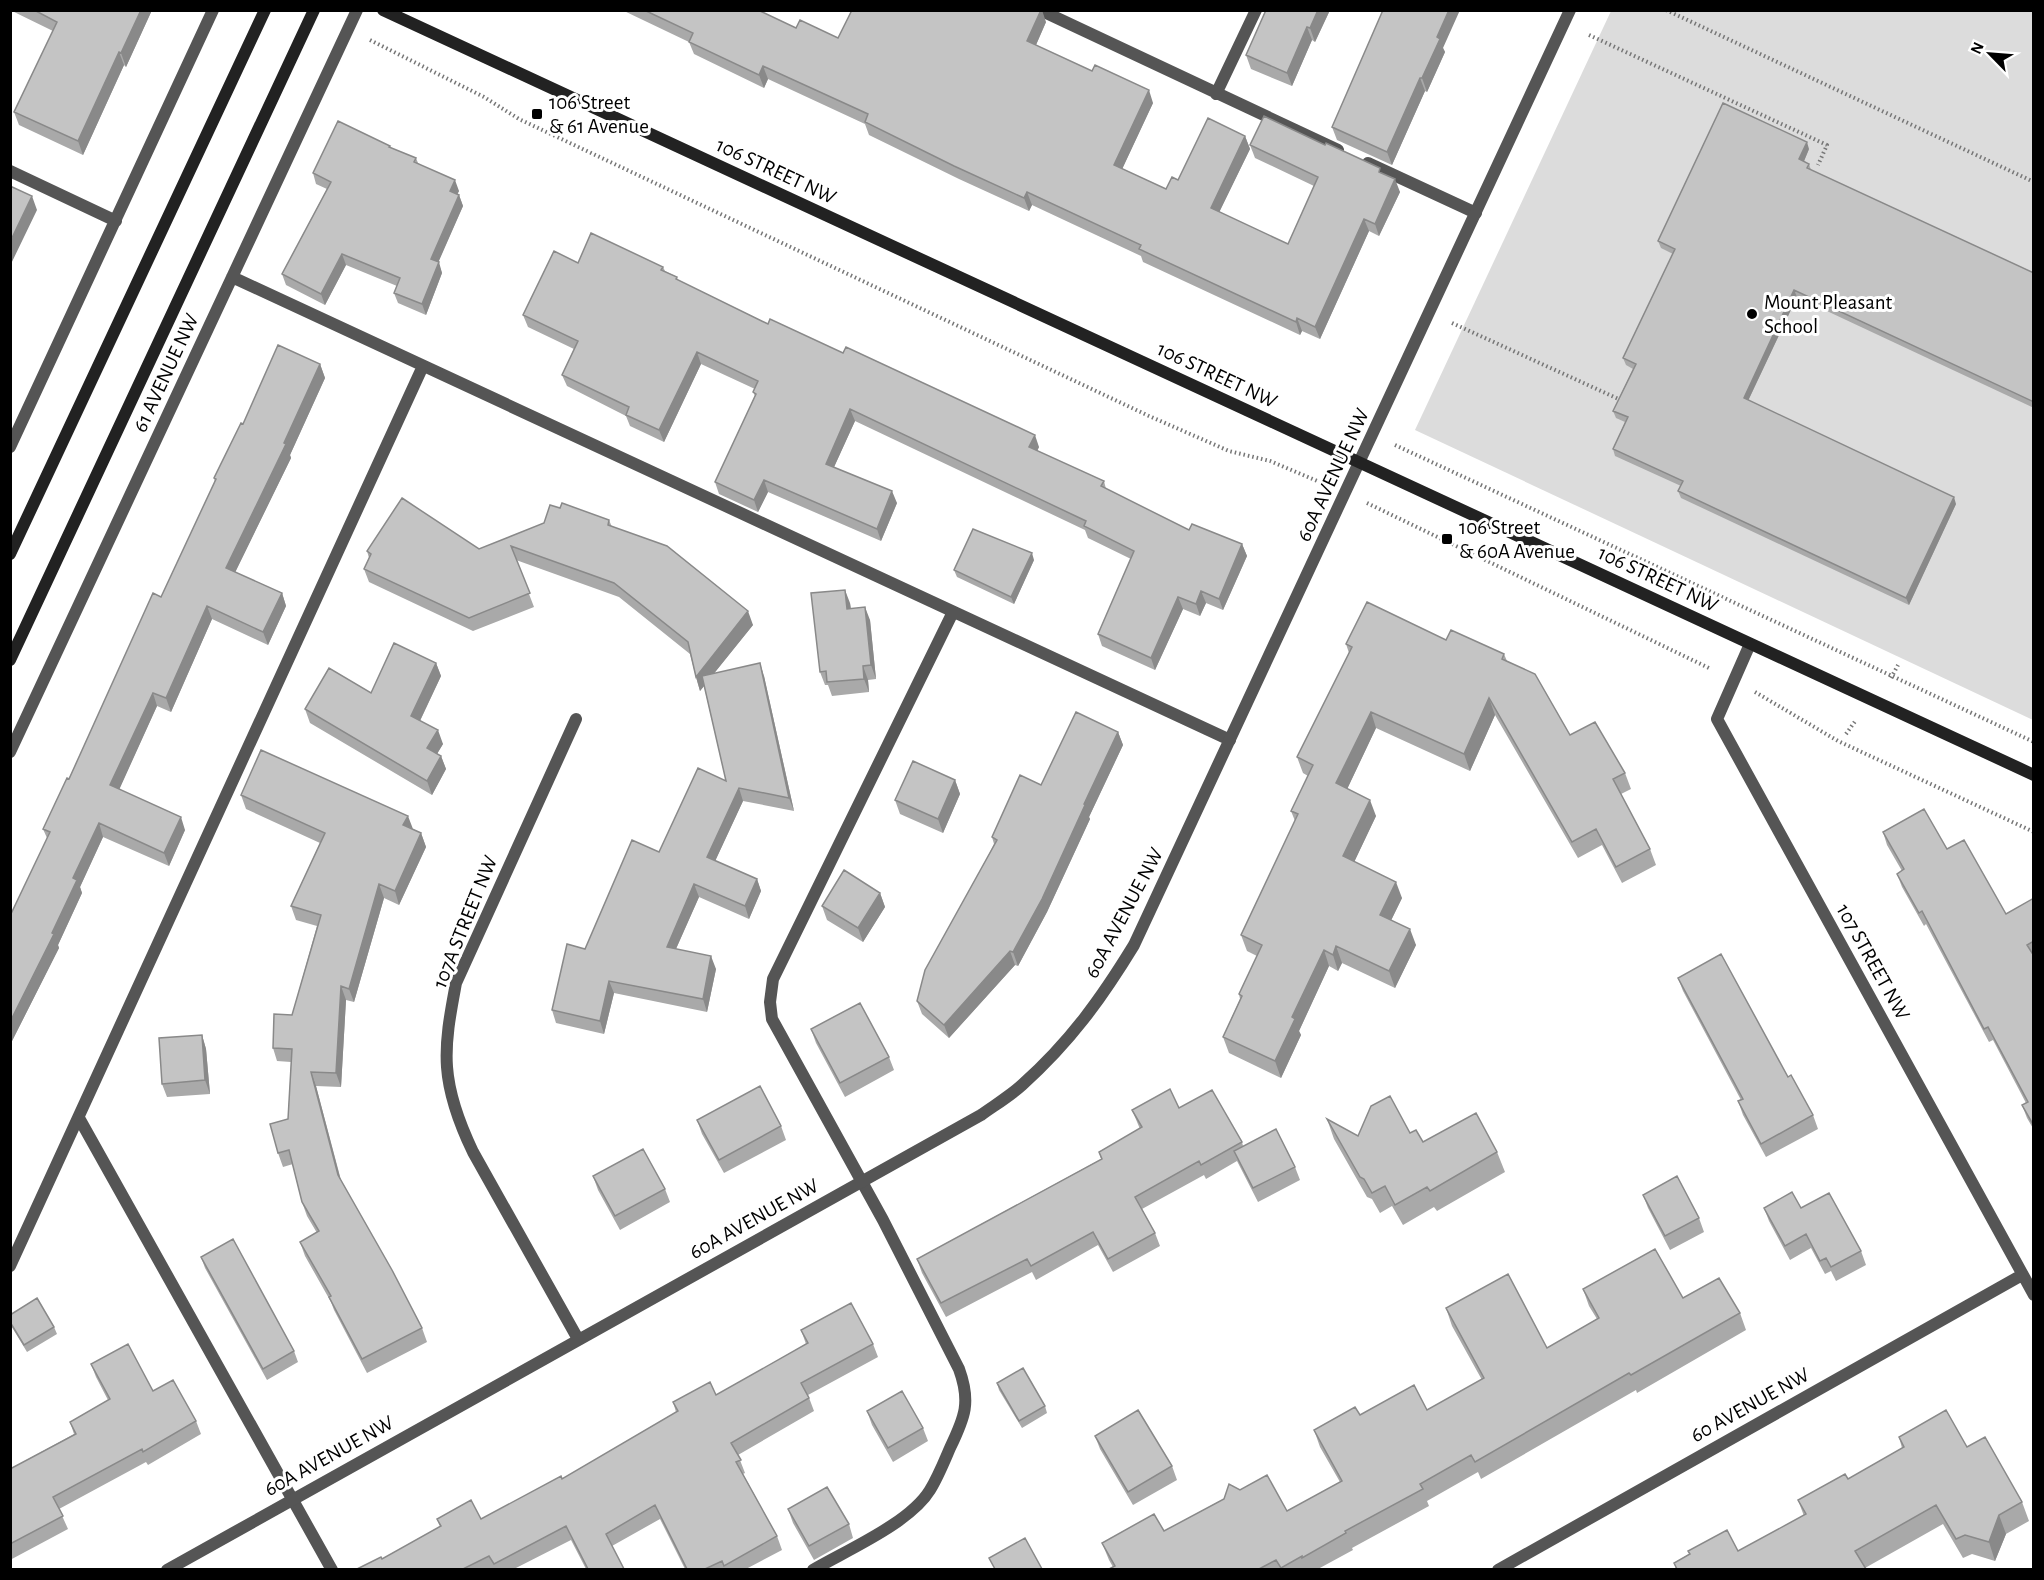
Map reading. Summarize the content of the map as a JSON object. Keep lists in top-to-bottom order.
{
  "streets": {
    "street": [
      "106 STREET NW",
      "61 AVENUE NW",
      "60A AVENUE NW",
      "107A STREET NW",
      "107 STREET NW",
      "60 AVENUE NW"
    ]
  },
  "crossings": [
    ["106 STREET NW", "60A AVENUE NW"],
    ["106 STREET NW", "107 STREET NW"],
    ["60A AVENUE NW", "107A STREET NW"],
    ["107 STREET NW", "60 AVENUE NW"]
  ],
  "places": {
    "transit": ["106 Street & 61 Avenue", "106 Street & 60A Avenue"],
    "other": ["Mount Pleasant School"]
  },
  "north": "top left"
}
